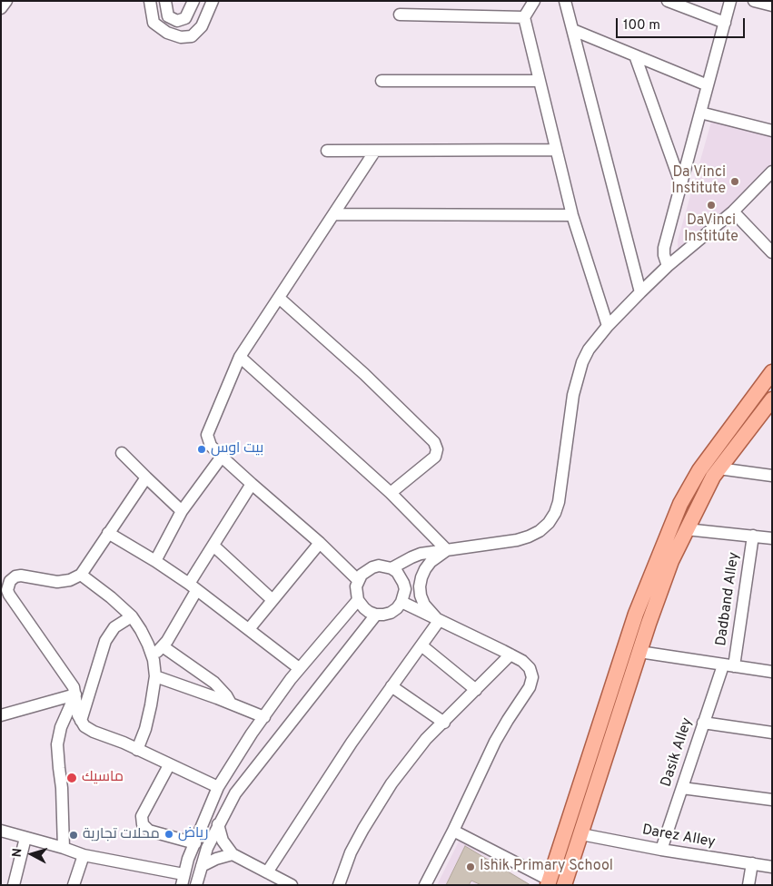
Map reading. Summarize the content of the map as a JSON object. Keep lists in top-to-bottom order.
{
  "streets": {
    "street": ["Dadband Alley", "Dasik Alley", "Darez Alley"]
  },
  "crossings": [
    ["Dadband Alley", "Dasik Alley"],
    ["Dasik Alley", "Darez Alley"]
  ],
  "places": [
    "Da Vinci Institute",
    "DaVinci Institute",
    "بيت اوس",
    "ماسيك",
    "رياض",
    "محلات تجارية",
    "Ishik Primary School"
  ],
  "scale_bar": "100 m",
  "north": "left"
}
